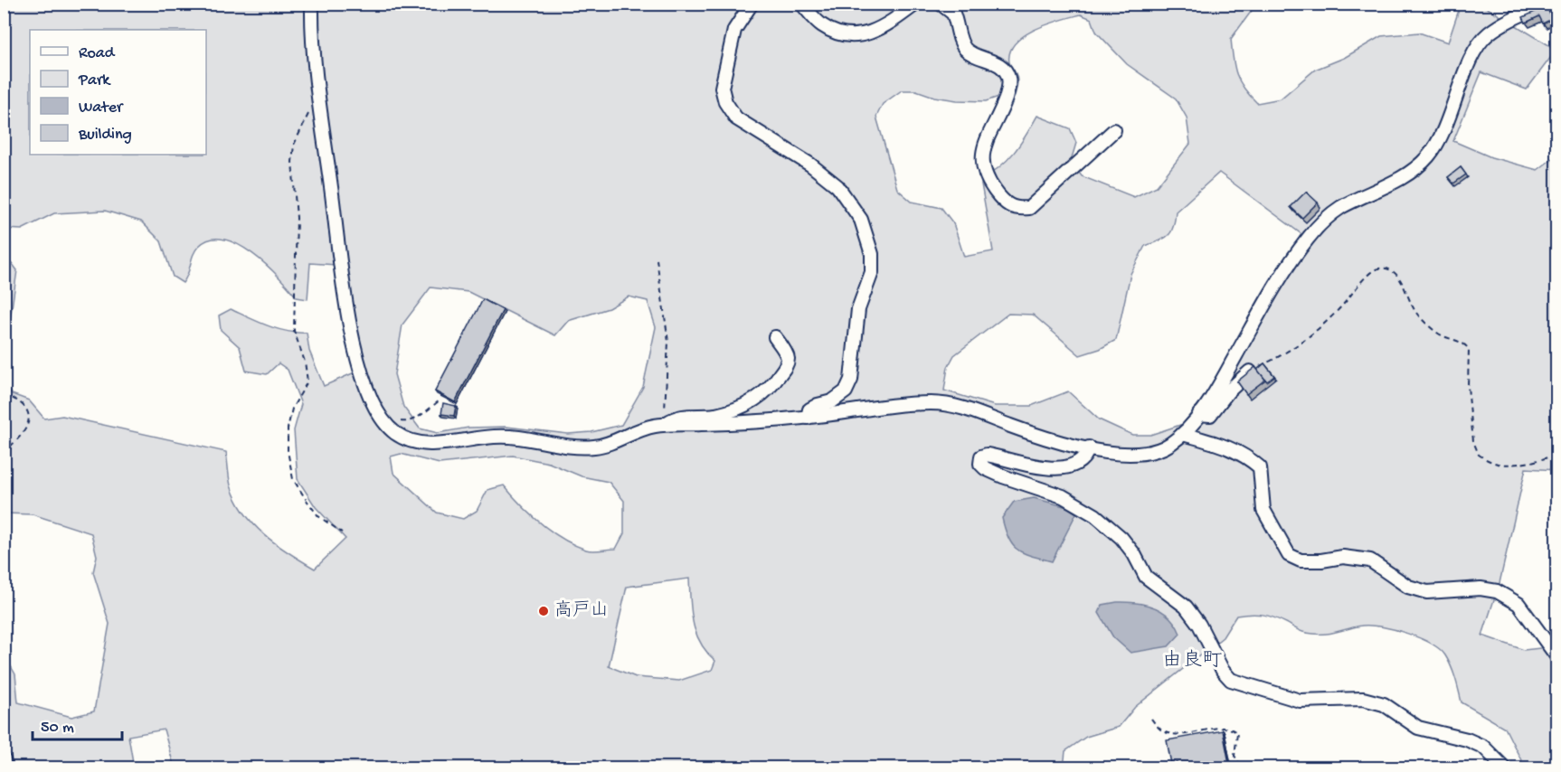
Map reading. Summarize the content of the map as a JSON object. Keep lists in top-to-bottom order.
{
  "districts": ["由良町"],
  "places": ["高戸山"],
  "legend": [
    "Road",
    "Park",
    "Water",
    "Building"
  ],
  "scale_bar": "50 m"
}
